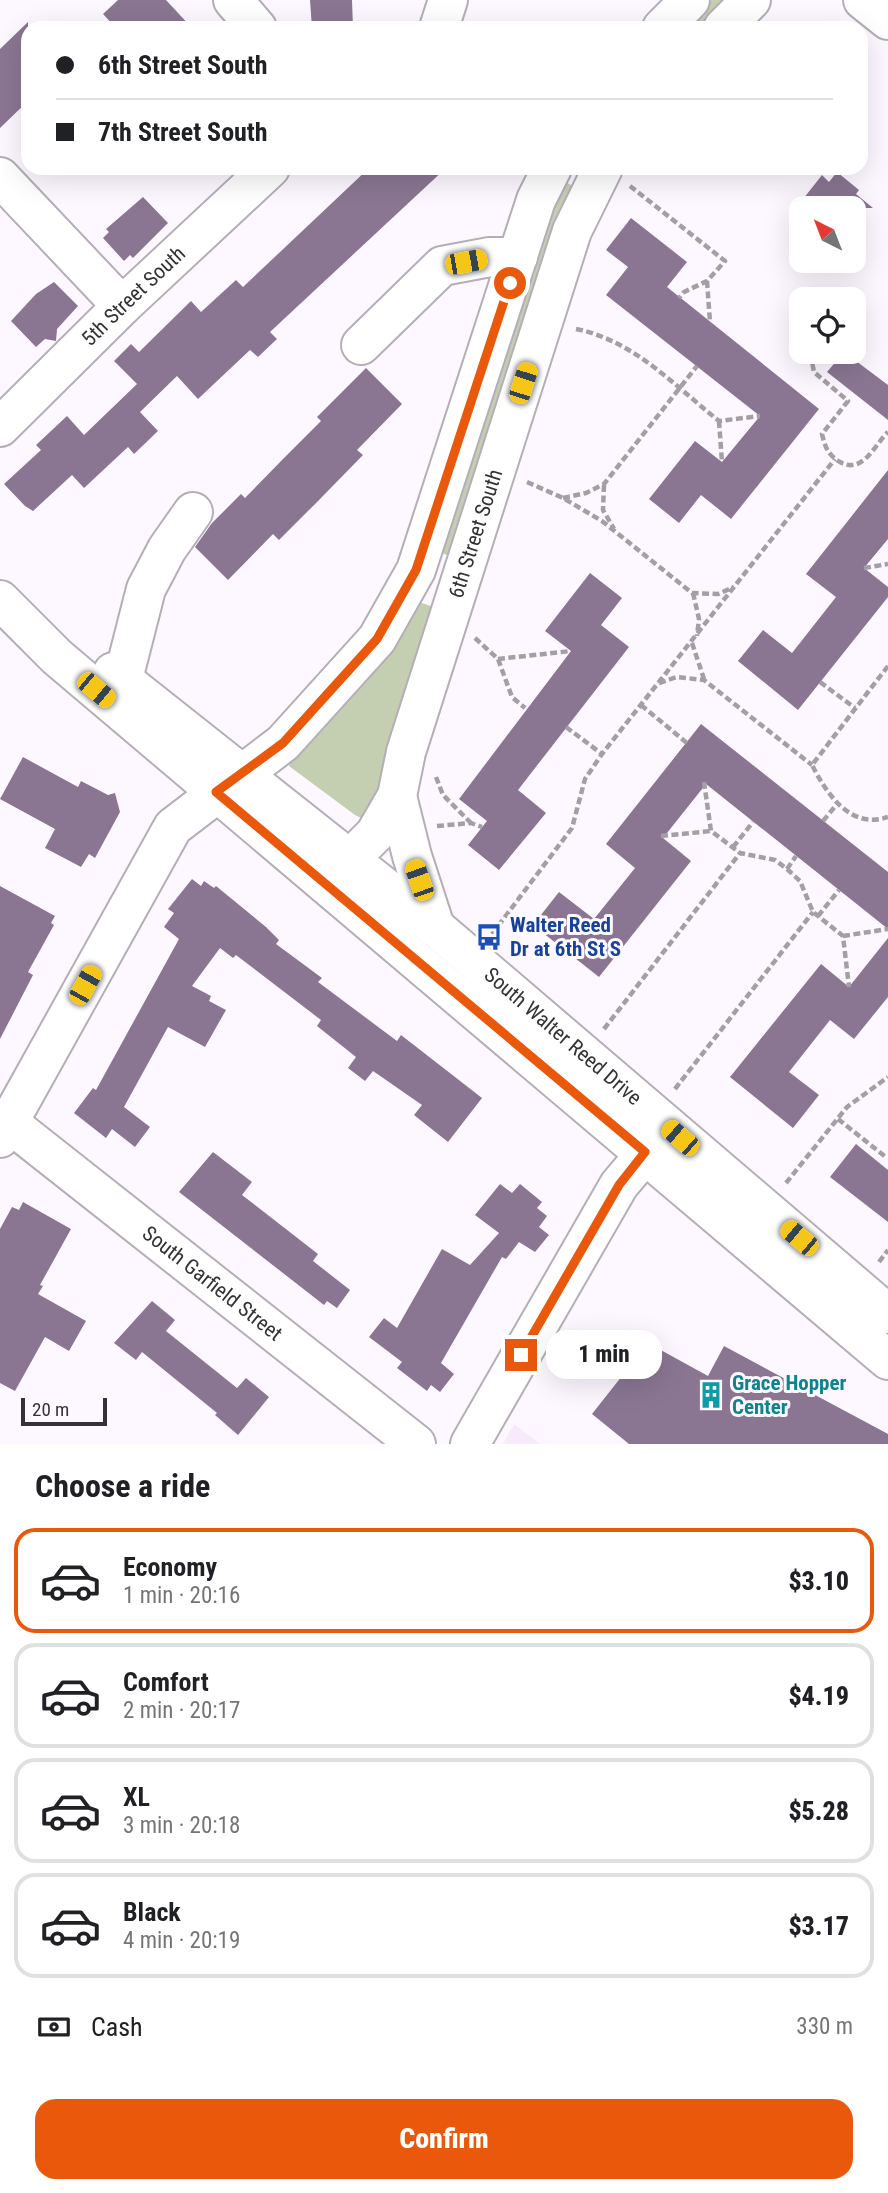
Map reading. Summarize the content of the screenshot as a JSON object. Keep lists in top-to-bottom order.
{
  "streets": {
    "street": [
      "5th Street South",
      "6th Street South",
      "South Walter Reed Drive",
      "South Garfield Street"
    ]
  },
  "crossings": [
    ["6th Street South", "South Walter Reed Drive"],
    ["6th Street South", "South Garfield Street"]
  ],
  "places": {
    "bus stop": ["Walter Reed Dr at 6th St S"],
    "building": ["Grace Hopper Center"]
  },
  "scale_bar": "20 m",
  "north": "top left",
  "page": {
    "banner": ["6th Street South", "7th Street South"],
    "bubble": "1 min",
    "scale": "20 m",
    "heading": "Choose a ride",
    "list": [
      {
        "name": "Economy",
        "note": "1 min · 20:16",
        "value": "$3.10"
      },
      {
        "name": "Comfort",
        "note": "2 min · 20:17",
        "value": "$4.19"
      },
      {
        "name": "XL",
        "note": "3 min · 20:18",
        "value": "$5.28"
      },
      {
        "name": "Black",
        "note": "4 min · 20:19",
        "value": "$3.17"
      }
    ],
    "pay": ["Cash", "330 m"],
    "buttons": "Confirm"
  }
}
